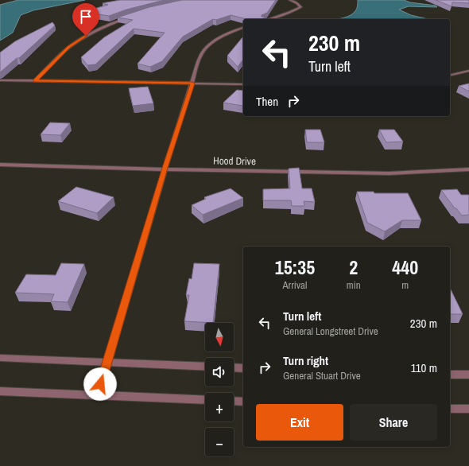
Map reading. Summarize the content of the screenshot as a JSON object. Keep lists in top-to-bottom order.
{
  "streets": {
    "street": ["Hood Drive"]
  },
  "north": "bottom",
  "page": {
    "turn": ["230 m", "Turn left"],
    "then": "Then",
    "eta": [
      "15:35",
      "Arrival",
      "2",
      "min",
      "440",
      "m"
    ],
    "list": [
      {
        "name": "Turn left",
        "note": "General Longstreet Drive",
        "value": "230 m"
      },
      {
        "name": "Turn right",
        "note": "General Stuart Drive",
        "value": "110 m"
      }
    ],
    "map_buttons": ["+", "−"],
    "buttons": ["Exit", "Share"]
  }
}
